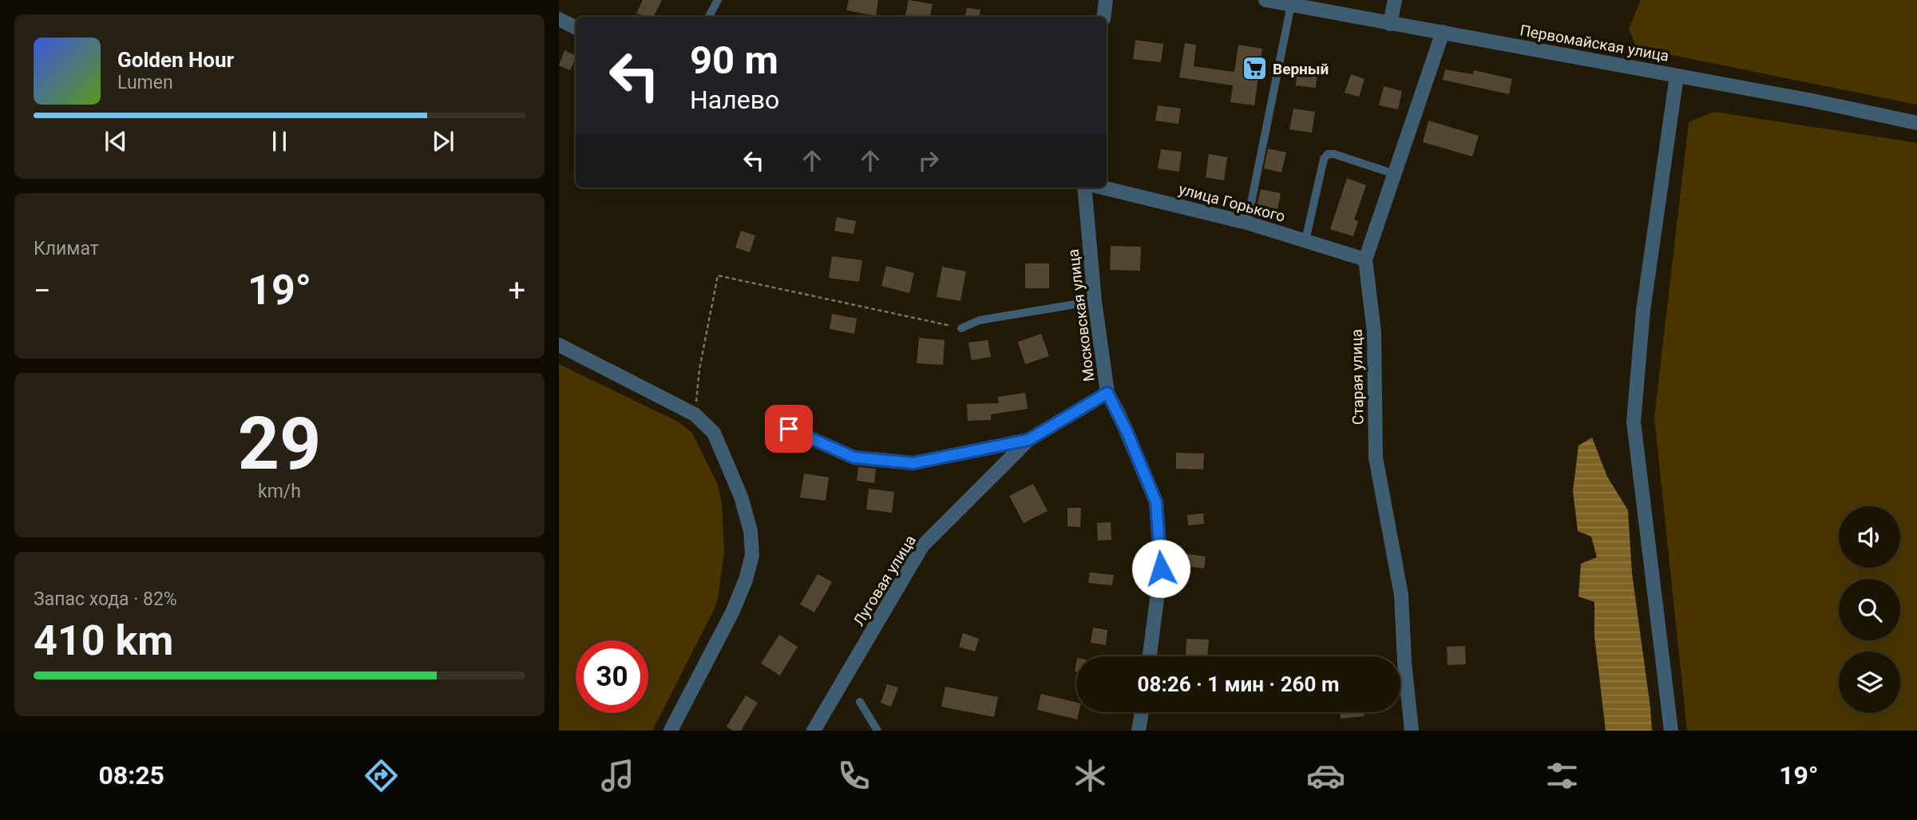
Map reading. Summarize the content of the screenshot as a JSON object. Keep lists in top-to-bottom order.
{
  "streets": {
    "street": [
      "Первомайская улица",
      "улица Горького",
      "Московская улица",
      "Старая улица",
      "Луговая улица"
    ]
  },
  "crossings": [
    ["Первомайская улица", "Старая улица"],
    ["улица Горького", "Старая улица"]
  ],
  "places": {
    "supermarket": ["Верный"]
  },
  "page": {
    "turn": ["90 m", "Налево"],
    "song": ["Golden Hour", "Lumen"],
    "tile": [
      "Климат",
      ["29", "km/h"],
      ["Запас хода · 82%", "410 km"]
    ],
    "heat": ["−", "19°", "+"],
    "limit": "30",
    "trip": "08:26 · 1 мин · 260 m",
    "tabs": ["08:25", "19°"]
  }
}
